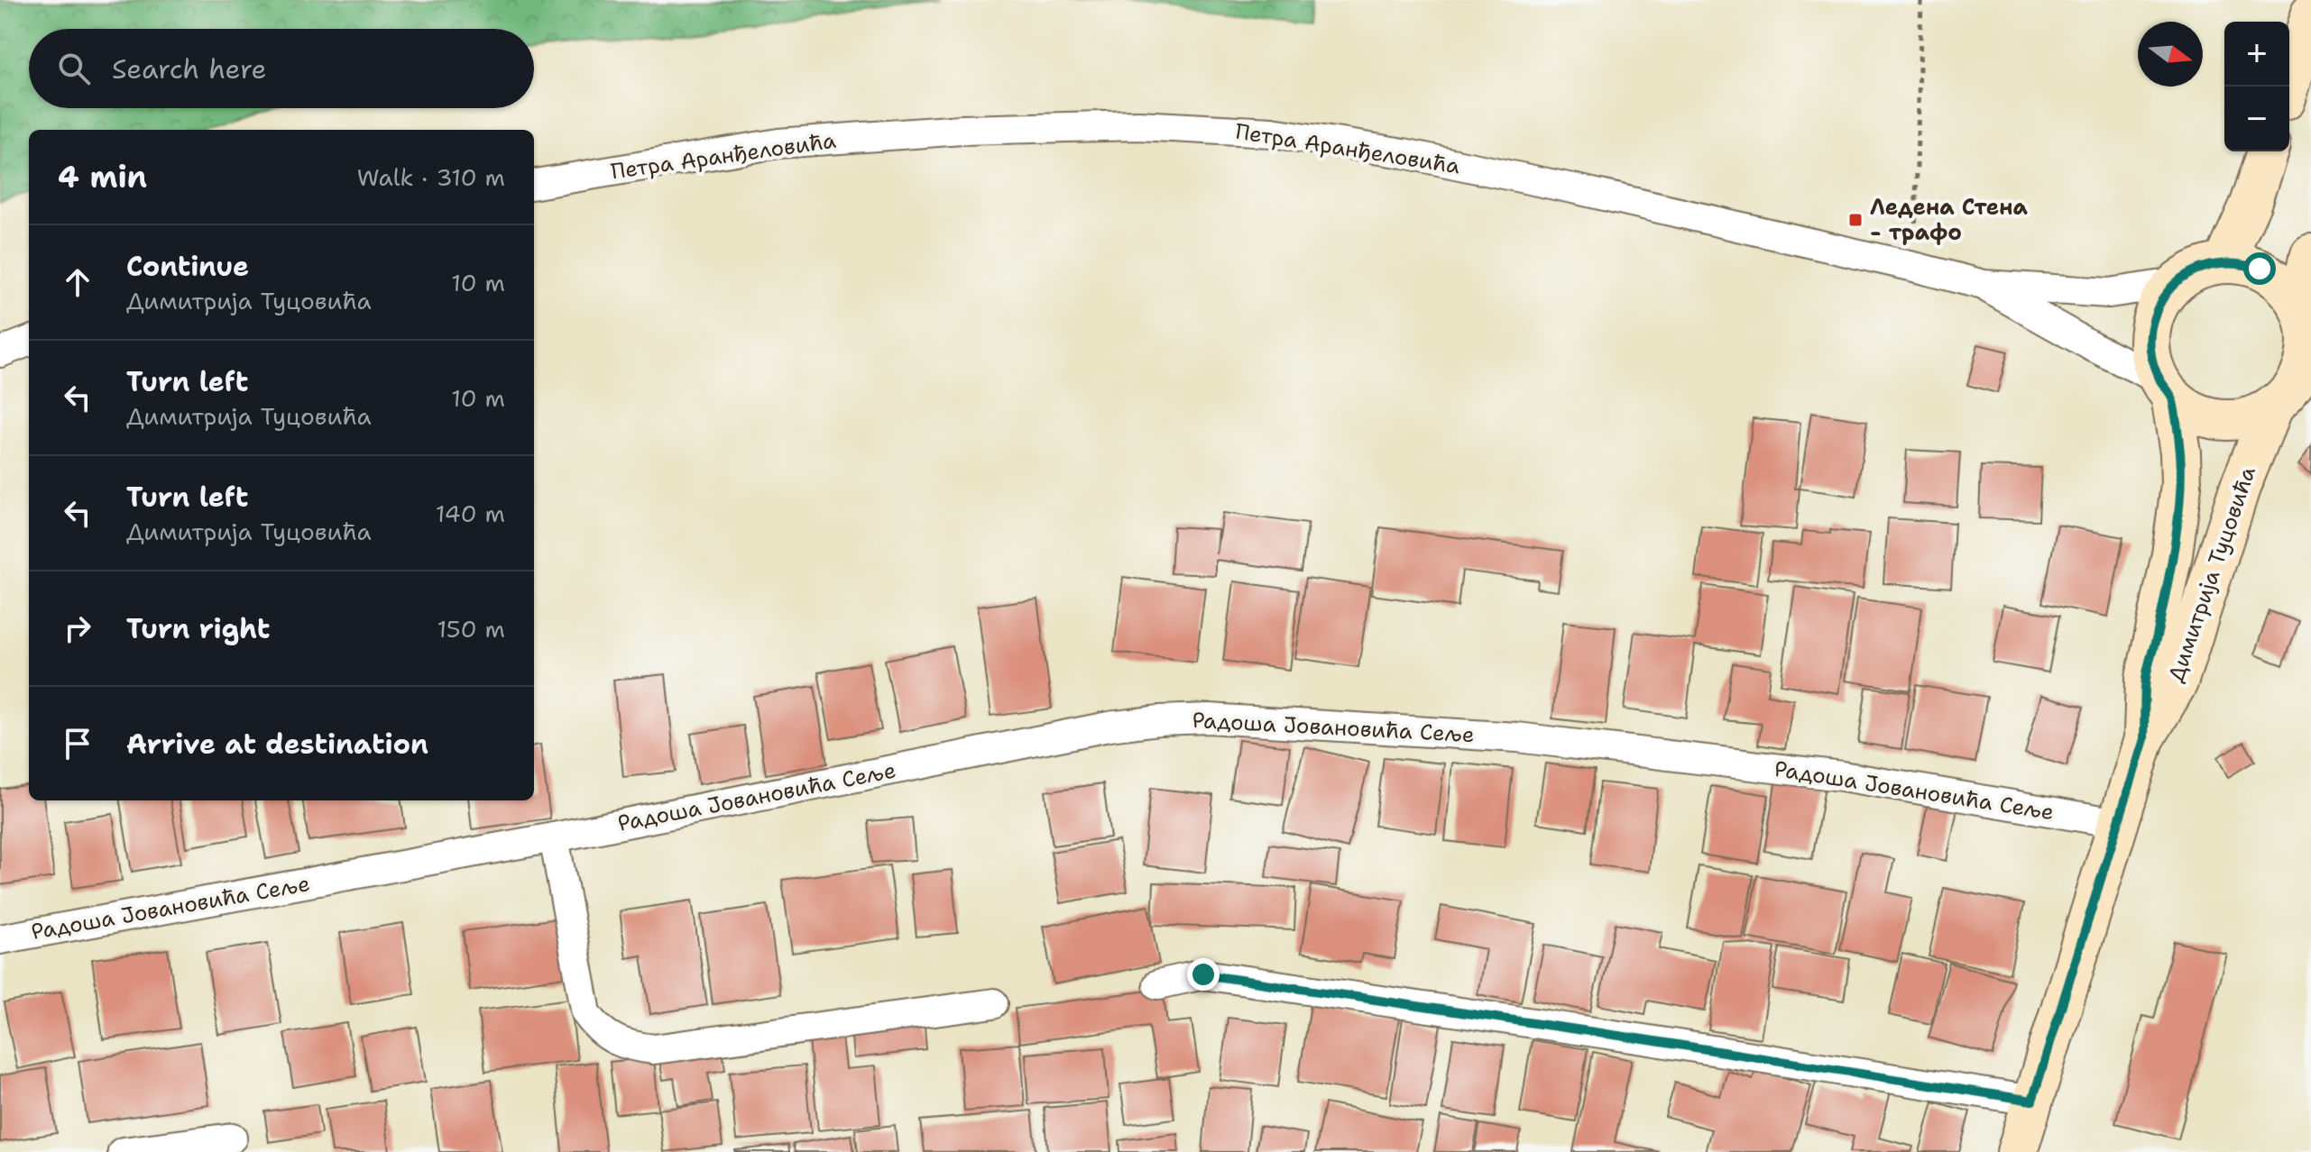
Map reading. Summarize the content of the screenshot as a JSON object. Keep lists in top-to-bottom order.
{
  "streets": {
    "main road": ["Димитрија Туцовића"],
    "street": ["Петра Аранђеловића", "Радоша Јовановића Сеље"]
  },
  "crossings": [
    ["Петра Аранђеловића", "Димитрија Туцовића"],
    ["Димитрија Туцовића", "Радоша Јовановића Сеље"]
  ],
  "places": {
    "transit": ["Ледена Стена - трафо"]
  },
  "north": "right",
  "page": {
    "map_buttons": ["+", "−"],
    "search": "Search here",
    "heading": ["4 min", "Walk · 310 m"],
    "list": [
      ["Continue", "Димитрија Туцовића", "10 m"],
      ["Turn left", "Димитрија Туцовића", "10 m"],
      ["Turn left", "Димитрија Туцовића", "140 m"],
      ["Turn right", "150 m"],
      "Arrive at destination"
    ]
  }
}
